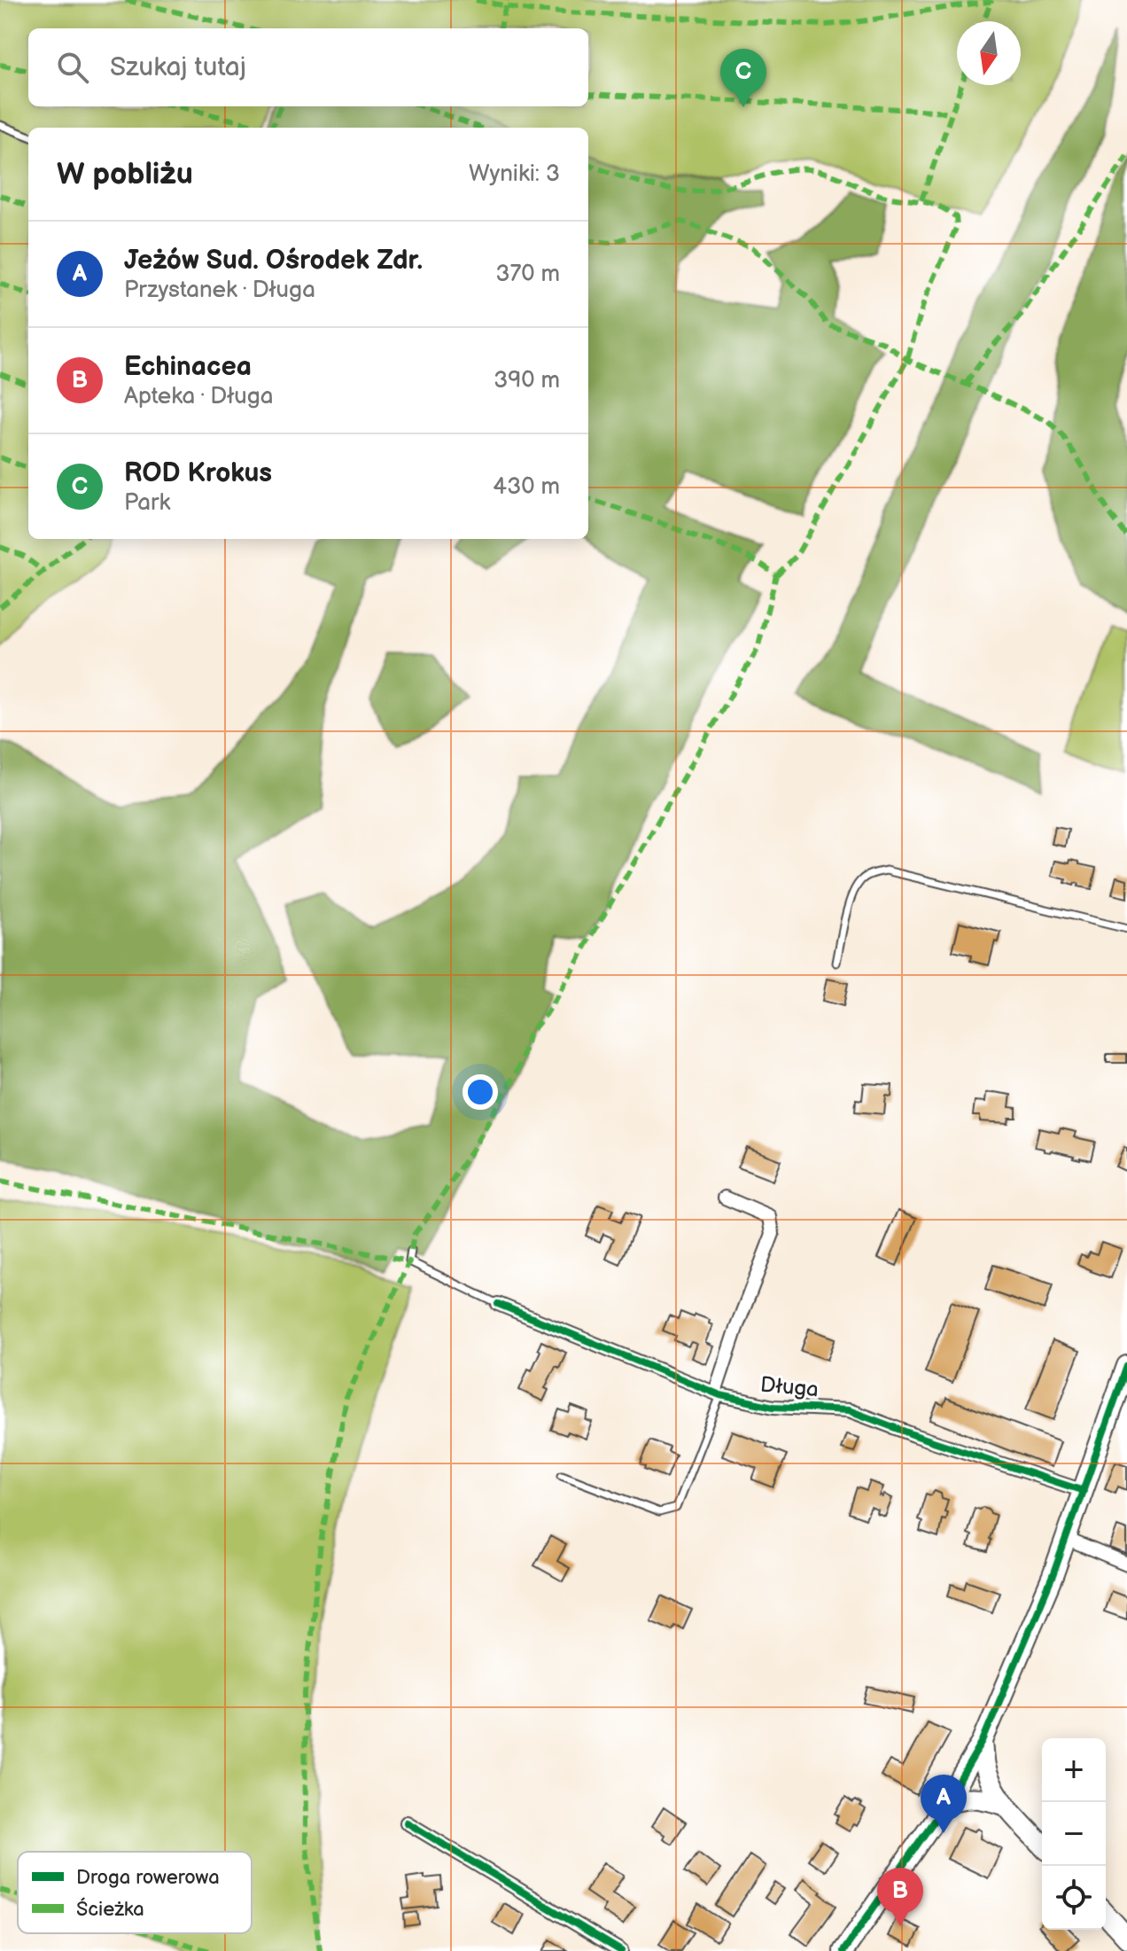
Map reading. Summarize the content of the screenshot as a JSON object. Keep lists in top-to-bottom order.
{
  "streets": {
    "street": ["Długa"]
  },
  "legend": ["Droga rowerowa", "Ścieżka"],
  "north": "bottom",
  "page": {
    "search": "Szukaj tutaj",
    "pins": ["C", "A", "B"],
    "heading": ["W pobliżu", "Wyniki: 3"],
    "list": [
      {
        "mark": "A",
        "name": "Jeżów Sud. Ośrodek Zdr.",
        "note": "Przystanek · Długa",
        "value": "370 m"
      },
      {
        "mark": "B",
        "name": "Echinacea",
        "note": "Apteka · Długa",
        "value": "390 m"
      },
      {
        "mark": "C",
        "name": "ROD Krokus",
        "note": "Park",
        "value": "430 m"
      }
    ],
    "map_buttons": ["+", "−"]
  }
}
